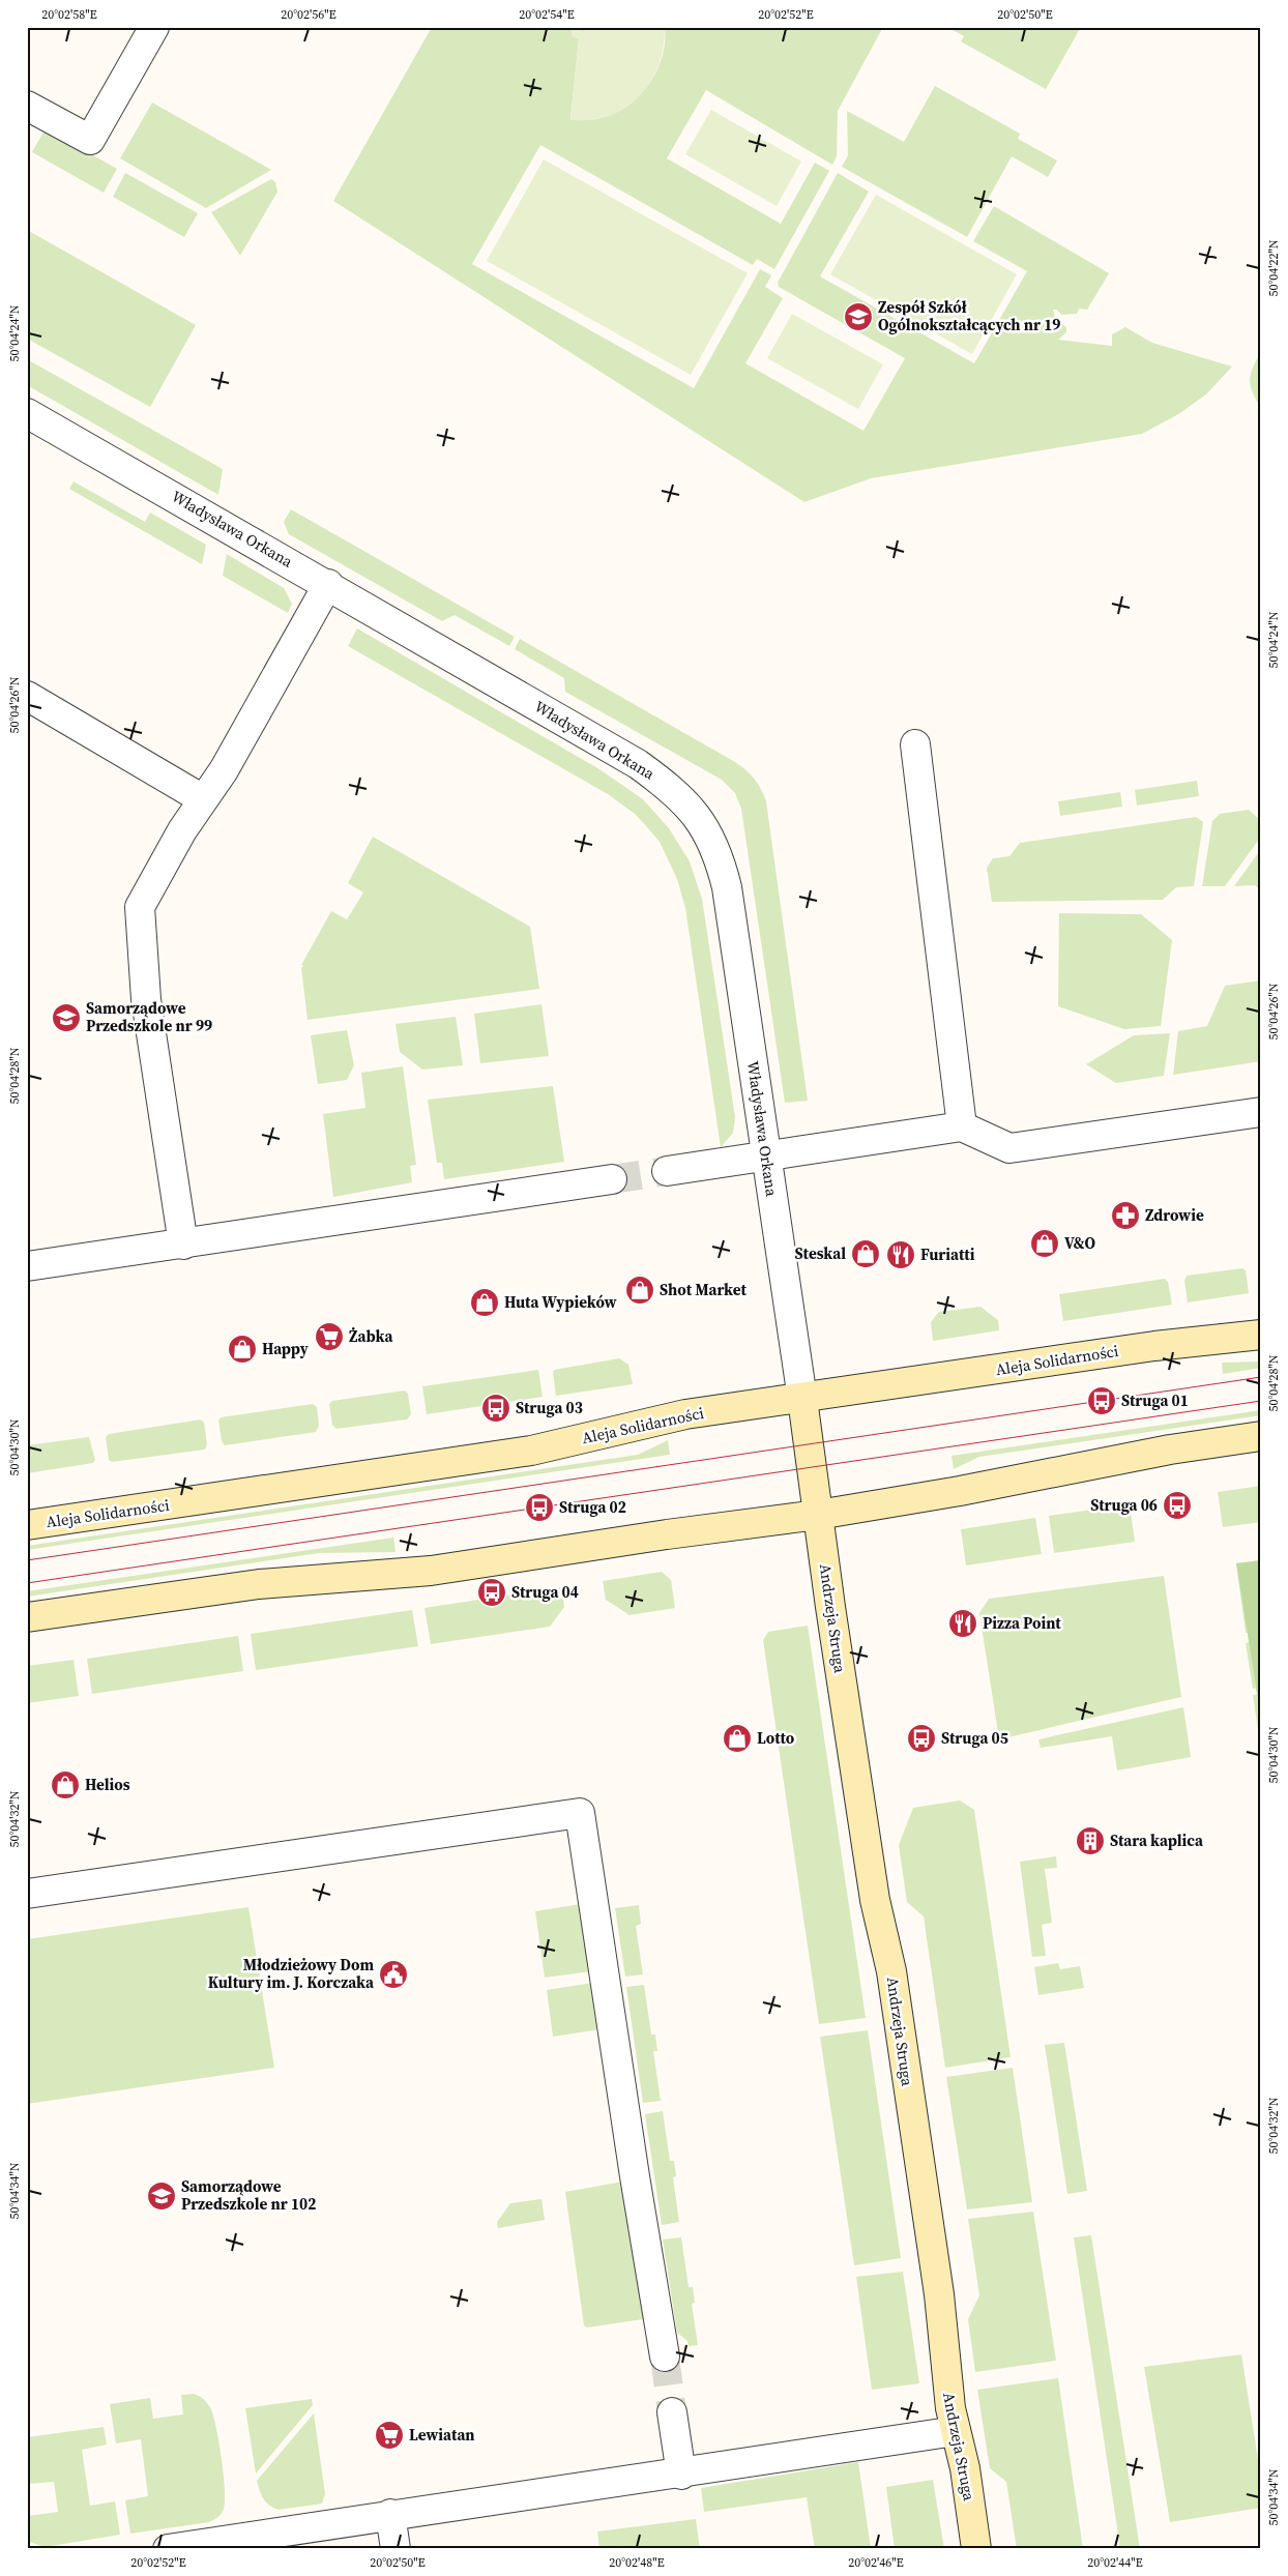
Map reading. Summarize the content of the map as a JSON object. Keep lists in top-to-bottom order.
{
  "streets": {
    "street": ["Władysława Orkana", "Aleja Solidarności", "Andrzeja Struga"]
  },
  "crossings": [
    ["Władysława Orkana", "Aleja Solidarności"],
    ["Władysława Orkana", "Andrzeja Struga"]
  ],
  "places": {
    "school or university": ["Zespół Szkół Ogólnokształcących nr 19", "Samorządowe Przedszkole nr 99", "Samorządowe Przedszkole nr 102"],
    "pharmacy": ["Zdrowie"],
    "shop": [
      "V&O",
      "Steskal",
      "Shot Market",
      "Huta Wypieków",
      "Happy",
      "Lotto",
      "Helios"
    ],
    "restaurant": ["Furiatti", "Pizza Point"],
    "supermarket": ["Żabka", "Lewiatan"],
    "bus stop": [
      "Struga 01",
      "Struga 03",
      "Struga 06",
      "Struga 02",
      "Struga 04",
      "Struga 05"
    ],
    "building": ["Stara kaplica"],
    "public building": ["Młodzieżowy Dom Kultury im. J. Korczaka"]
  },
  "coordinates": [
    "20°02'58\"E",
    "20°02'56\"E",
    "20°02'54\"E",
    "20°02'52\"E",
    "20°02'50\"E",
    "50°04'22\"N",
    "50°04'24\"N",
    "50°04'26\"N",
    "50°04'28\"N",
    "50°04'30\"N",
    "50°04'32\"N",
    "50°04'34\"N",
    "20°02'48\"E",
    "20°02'46\"E",
    "20°02'44\"E"
  ]
}
